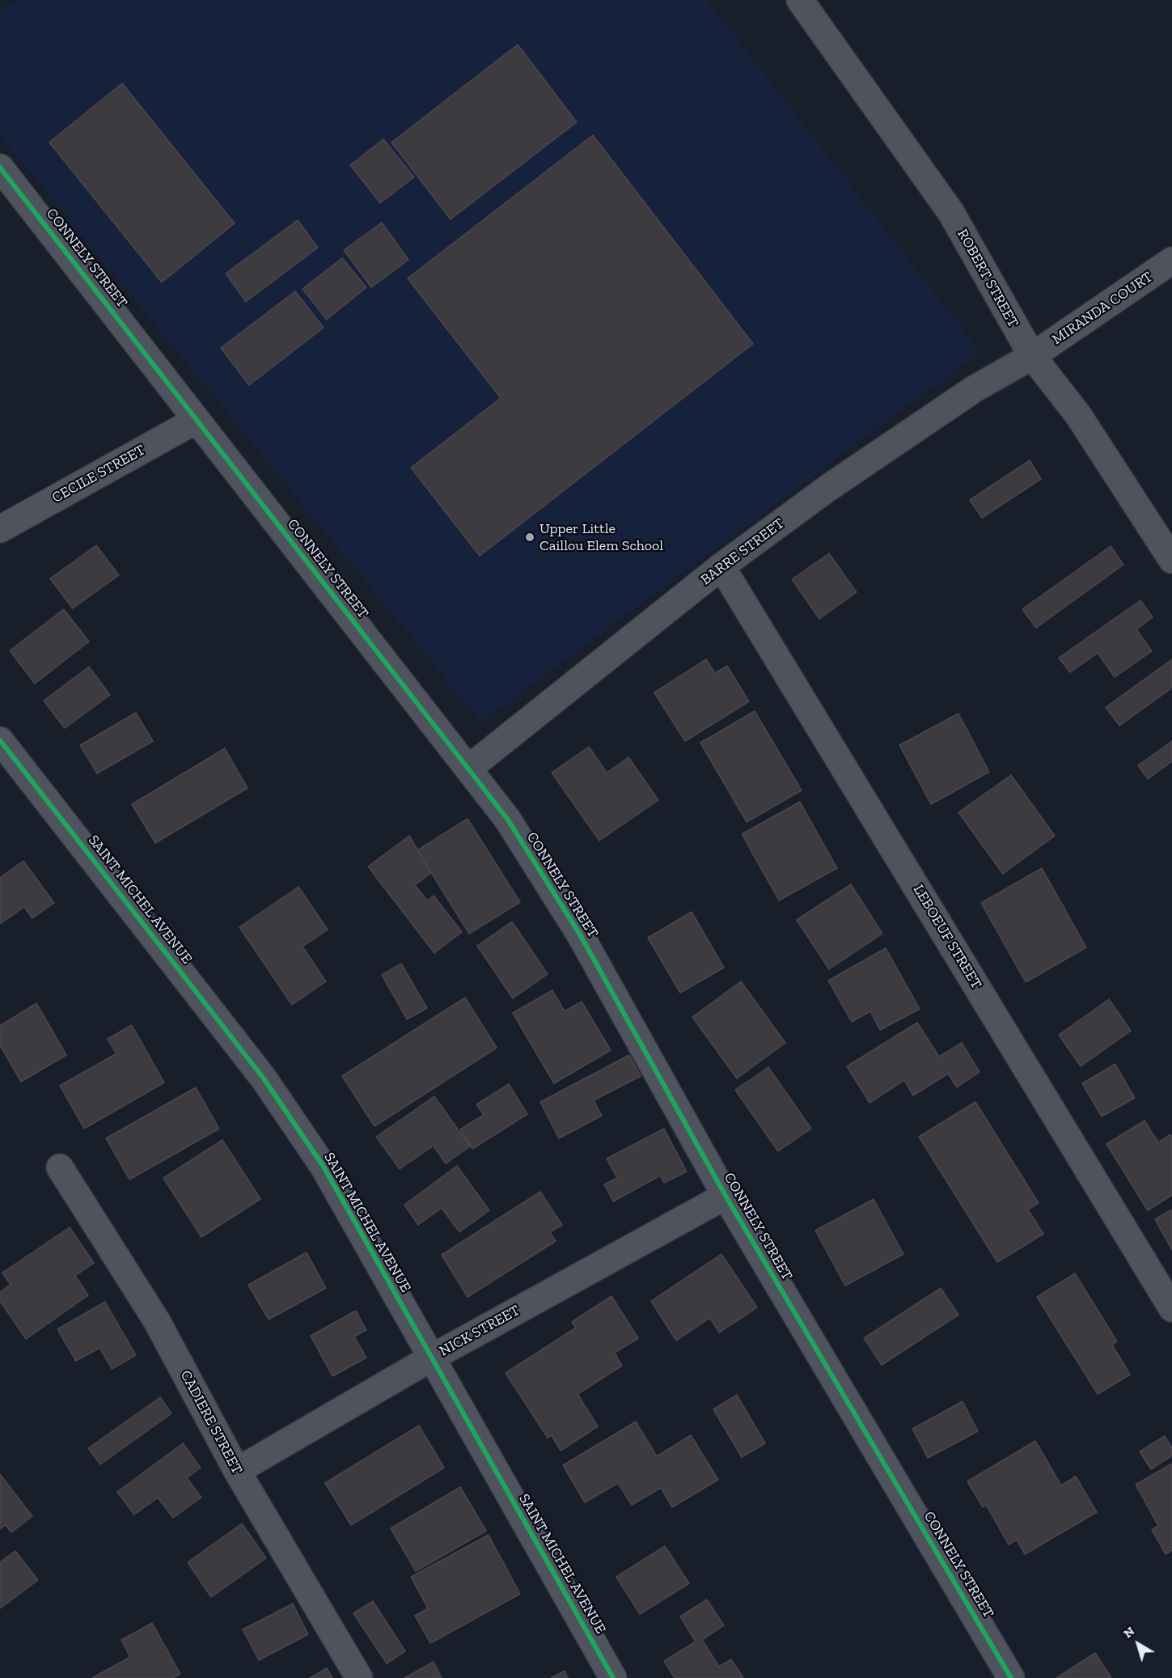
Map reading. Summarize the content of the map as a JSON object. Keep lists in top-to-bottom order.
{
  "streets": {
    "street": [
      "CONNELY STREET",
      "ROBERT STREET",
      "MIRANDA COURT",
      "CECILE STREET",
      "BARRE STREET",
      "SAINT MICHEL AVENUE",
      "LEBOEUF STREET",
      "NICK STREET",
      "CADIERE STREET"
    ]
  },
  "crossings": [
    ["CONNELY STREET", "CECILE STREET"],
    ["CONNELY STREET", "BARRE STREET"],
    ["CONNELY STREET", "NICK STREET"],
    ["ROBERT STREET", "MIRANDA COURT"],
    ["ROBERT STREET", "BARRE STREET"],
    ["MIRANDA COURT", "BARRE STREET"],
    ["BARRE STREET", "LEBOEUF STREET"],
    ["SAINT MICHEL AVENUE", "NICK STREET"],
    ["NICK STREET", "CADIERE STREET"]
  ],
  "places": ["Upper Little Caillou Elem School"],
  "north": "top left"
}
